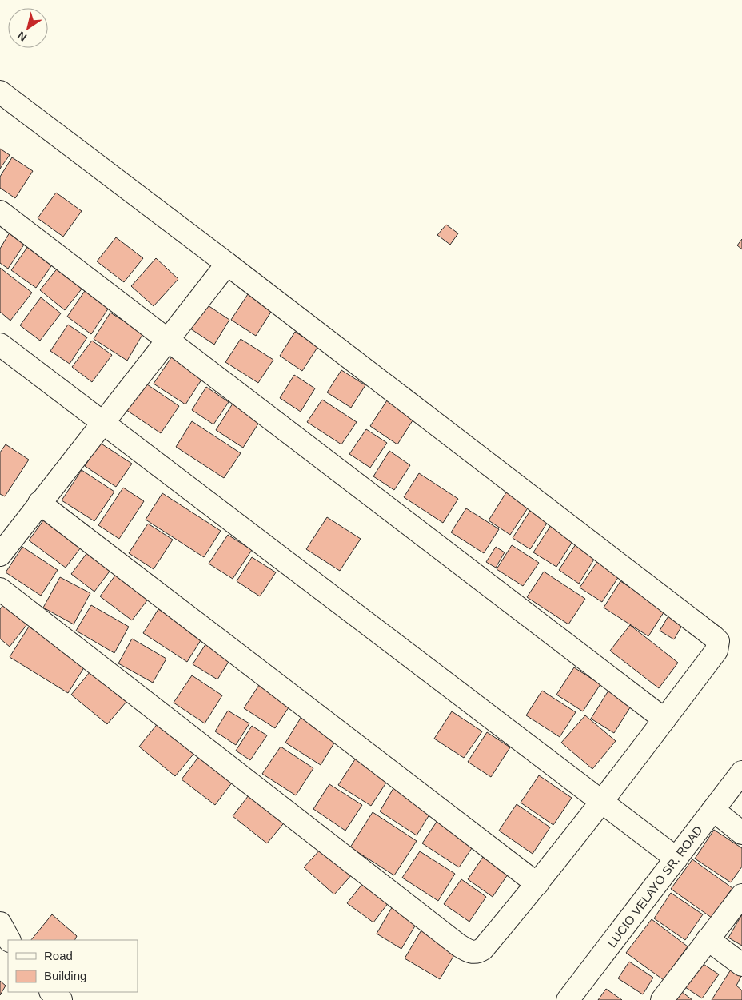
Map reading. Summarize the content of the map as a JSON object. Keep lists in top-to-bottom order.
{
  "streets": {
    "street": ["LUCIO VELAYO SR. ROAD"]
  },
  "legend": ["Road", "Building"],
  "north": "bottom left"
}
